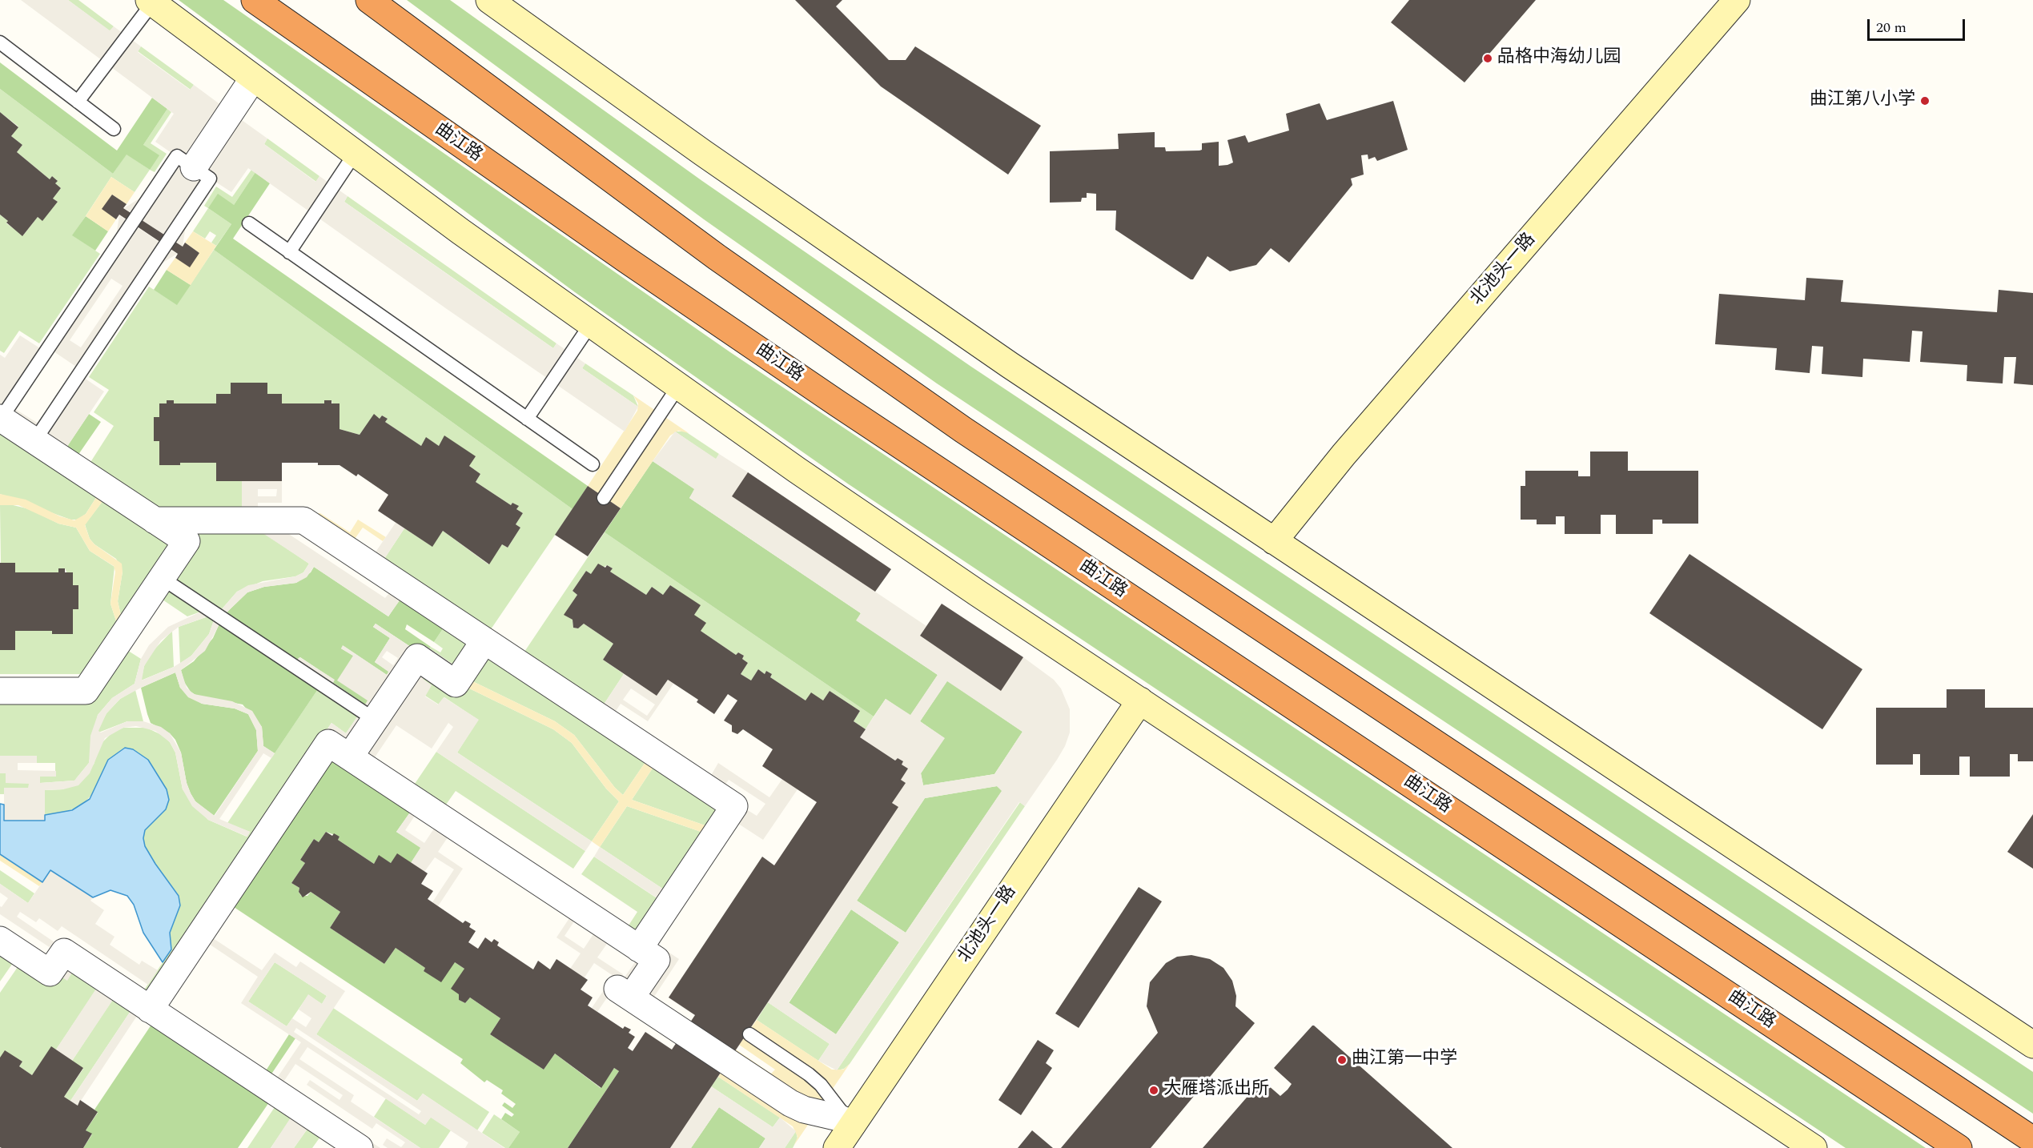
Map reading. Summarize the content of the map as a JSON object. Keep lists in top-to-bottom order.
{
  "streets": {
    "highway": ["曲江路"],
    "main road": ["北池头一路"]
  },
  "places": [
    "品格中海幼儿园",
    "曲江第八小学",
    "曲江第一中学",
    "大雁塔派出所"
  ],
  "scale_bar": "20 m"
}
